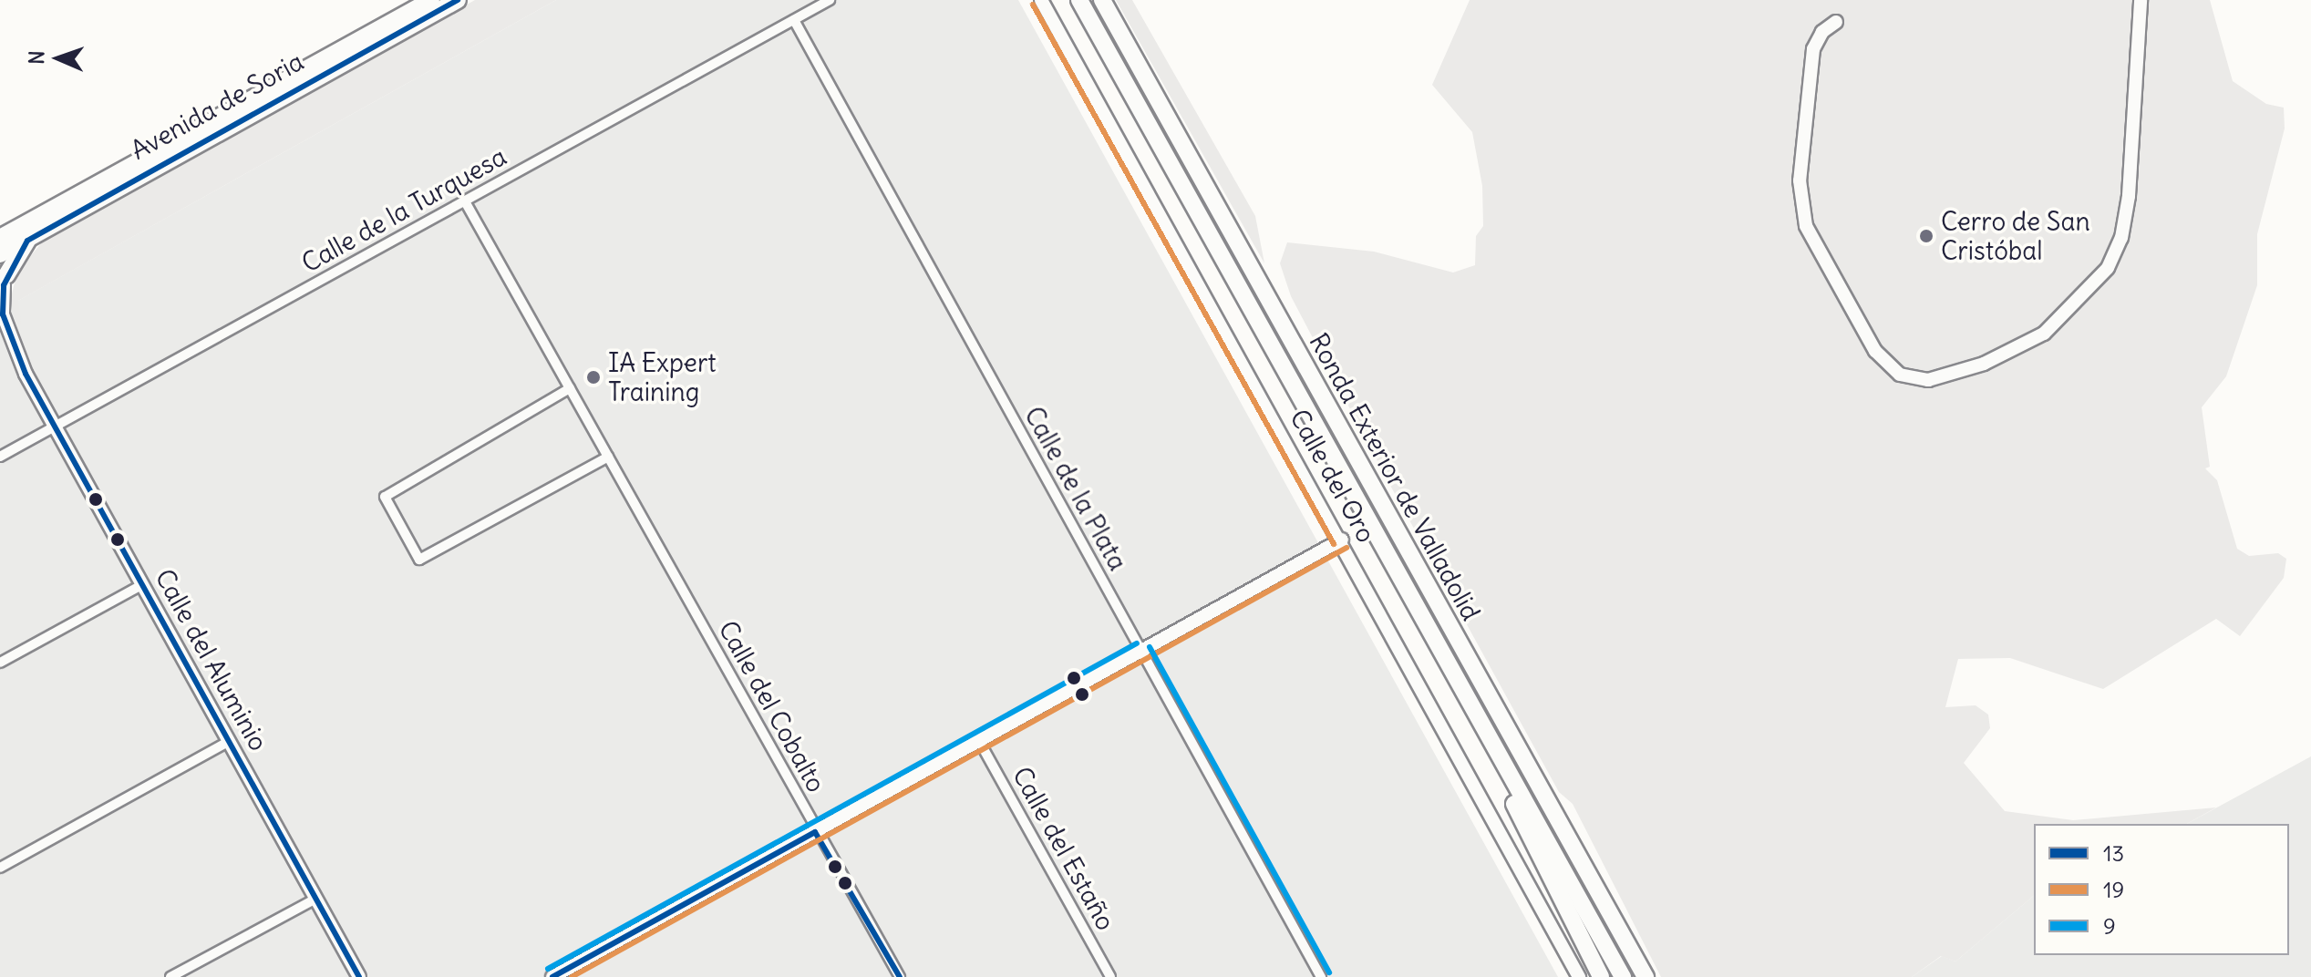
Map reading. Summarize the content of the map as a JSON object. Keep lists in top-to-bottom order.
{
  "streets": {
    "highway": ["Avenida de Soria", "Ronda Exterior de Valladolid"],
    "street": [
      "Calle de la Turquesa",
      "Calle del Oro",
      "Calle de la Plata",
      "Calle del Aluminio",
      "Calle del Cobalto",
      "Calle del Estaño"
    ]
  },
  "crossings": [
    ["Avenida de Soria", "Calle del Aluminio"],
    ["Calle de la Turquesa", "Calle de la Plata"],
    ["Calle de la Turquesa", "Calle del Aluminio"],
    ["Calle de la Turquesa", "Calle del Cobalto"]
  ],
  "places": ["Cerro de San Cristóbal", "IA Expert Training"],
  "lines": ["transit line 13", "transit line 19", "transit line 9"],
  "legend": ["13", "19", "9"],
  "north": "left"
}
